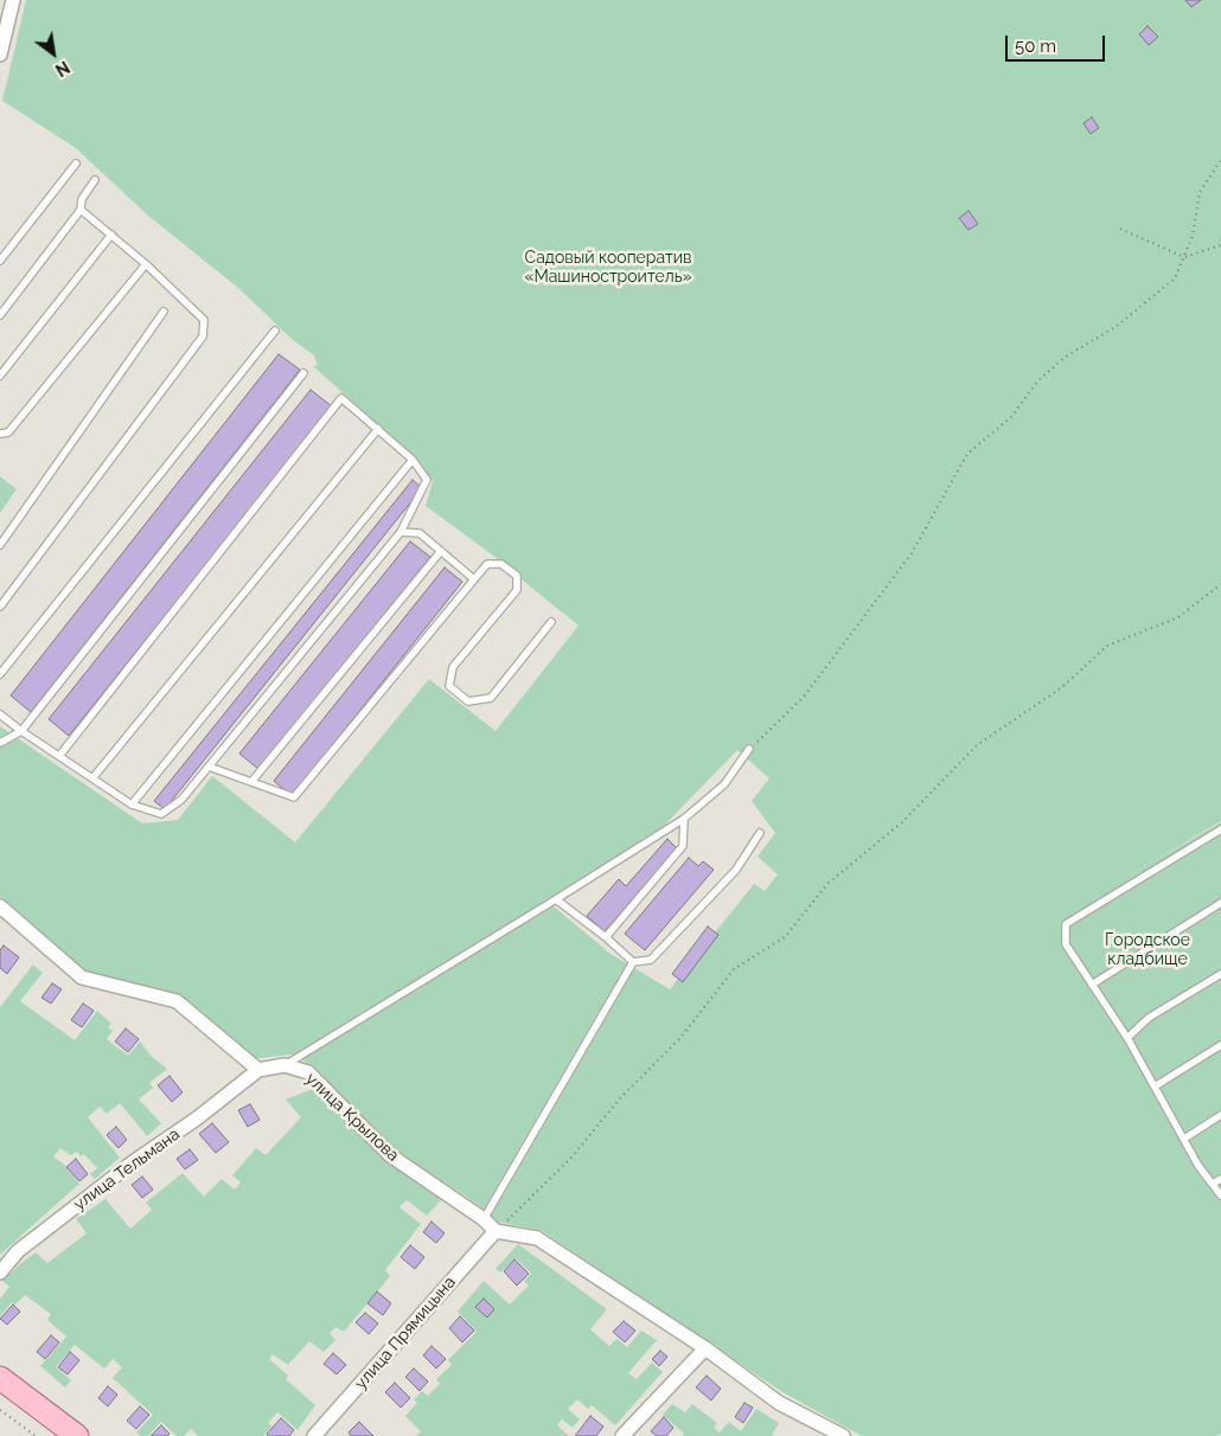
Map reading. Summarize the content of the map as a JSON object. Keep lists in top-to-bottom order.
{
  "streets": {
    "street": ["улица Крылова", "улица Тельмана", "улица Прямицына"]
  },
  "crossings": [
    ["улица Крылова", "улица Прямицына"]
  ],
  "parks": ["Садовый кооператив «Машиностроитель»", "Городское кладбище"],
  "scale_bar": "50 m",
  "north": "bottom right"
}
